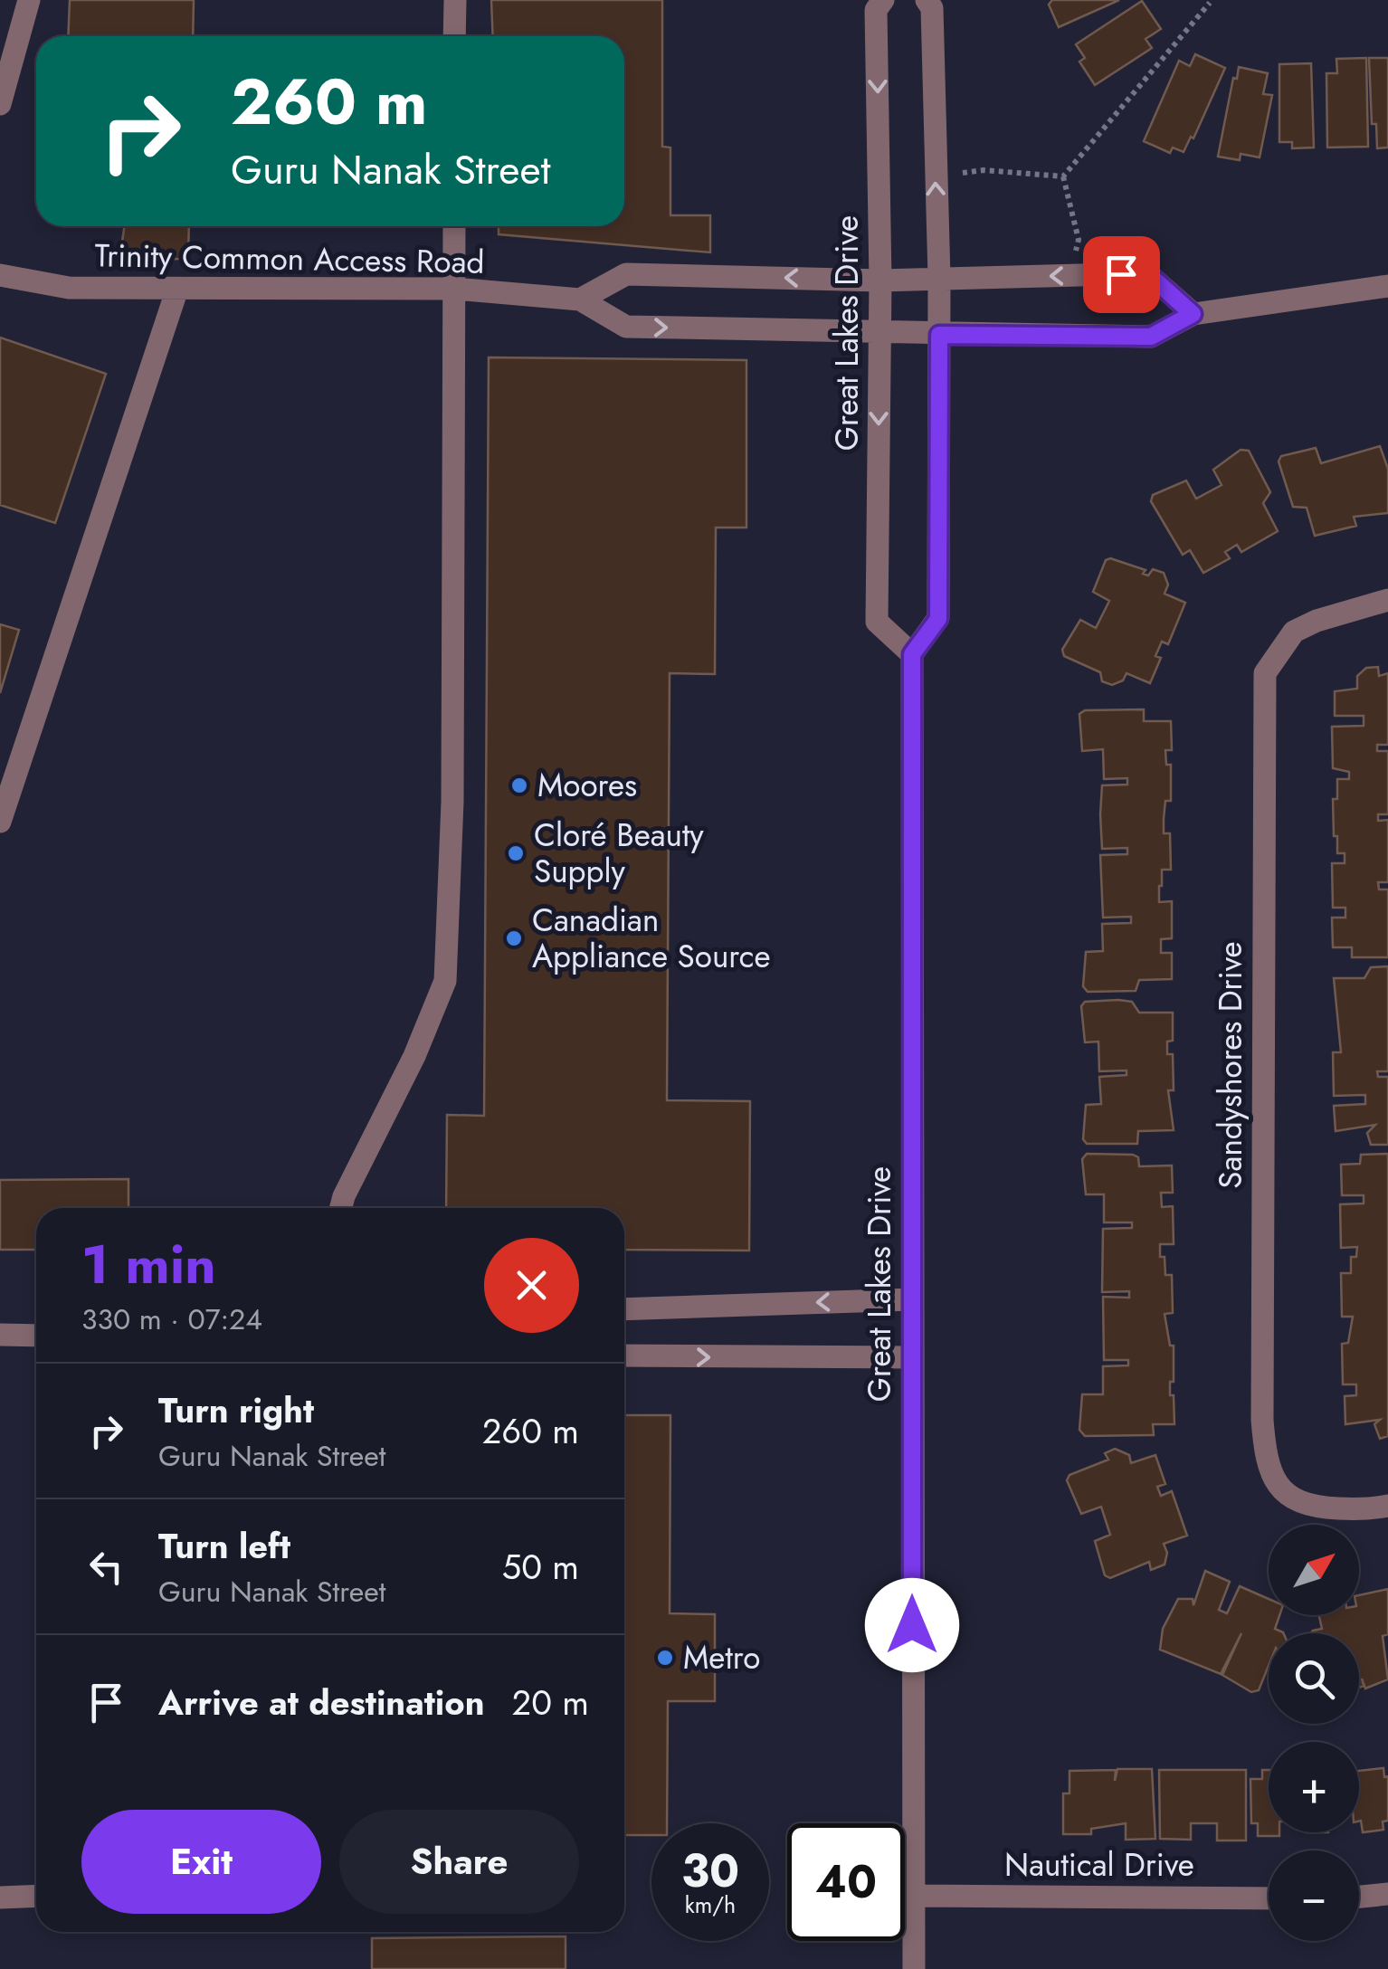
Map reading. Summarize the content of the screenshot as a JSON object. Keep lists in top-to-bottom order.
{
  "streets": {
    "street": [
      "Trinity Common Access Road",
      "Great Lakes Drive",
      "Sandyshores Drive",
      "Nautical Drive"
    ]
  },
  "crossings": [
    ["Trinity Common Access Road", "Great Lakes Drive"],
    ["Great Lakes Drive", "Nautical Drive"]
  ],
  "places": [
    "Moores",
    "Cloré Beauty Supply",
    "Canadian Appliance Source",
    "Metro"
  ],
  "north": "top right",
  "page": {
    "turn": ["260 m", "Guru Nanak Street"],
    "heading": ["1 min", "330 m · 07:24"],
    "list": [
      {
        "name": "Turn right",
        "note": "Guru Nanak Street",
        "value": "260 m"
      },
      {
        "name": "Turn left",
        "note": "Guru Nanak Street",
        "value": "50 m"
      },
      {
        "name": "Arrive at destination",
        "value": "20 m"
      }
    ],
    "map_buttons": ["+", "−"],
    "buttons": ["Exit", "Share"],
    "speed": "30 km/h",
    "limit": "40"
  }
}
